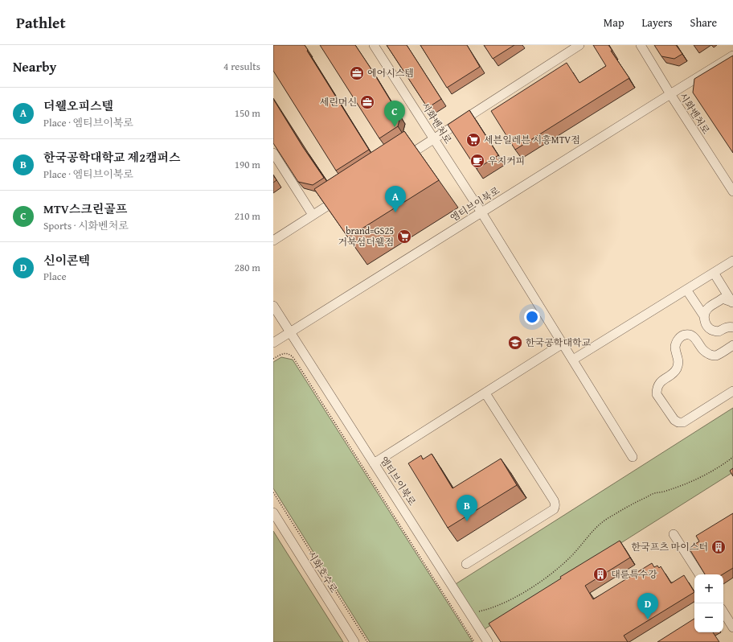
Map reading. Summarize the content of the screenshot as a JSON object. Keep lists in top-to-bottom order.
{
  "streets": {
    "street": ["시화벤처로", "엠티브이북로", "시화호수로"]
  },
  "crossings": [
    ["시화벤처로", "엠티브이북로"]
  ],
  "places": {
    "office": ["에어시스템", "세린머신"],
    "supermarket": ["세븐일레븐 시흥MTV점", "brand=GS25 거북섬더웰점"],
    "cafe": ["우지커피"],
    "school or university": ["한국공학대학교"],
    "building": ["한국프츠 마이스터", "대륜특수강"]
  },
  "page": {
    "header": "Pathlet",
    "nav": ["Map", "Layers", "Share"],
    "heading": ["Nearby", "4 results"],
    "list": [
      {
        "mark": "A",
        "name": "더웰오피스텔",
        "note": "Place · 엠티브이북로",
        "value": "150 m"
      },
      {
        "mark": "B",
        "name": "한국공학대학교 제2캠퍼스",
        "note": "Place · 엠티브이북로",
        "value": "190 m"
      },
      {
        "mark": "C",
        "name": "MTV스크린골프",
        "note": "Sports · 시화벤처로",
        "value": "210 m"
      },
      {
        "mark": "D",
        "name": "신이콘텍",
        "note": "Place",
        "value": "280 m"
      }
    ],
    "pins": [
      "C",
      "A",
      "B",
      "D"
    ],
    "map_buttons": ["+", "−"]
  }
}
